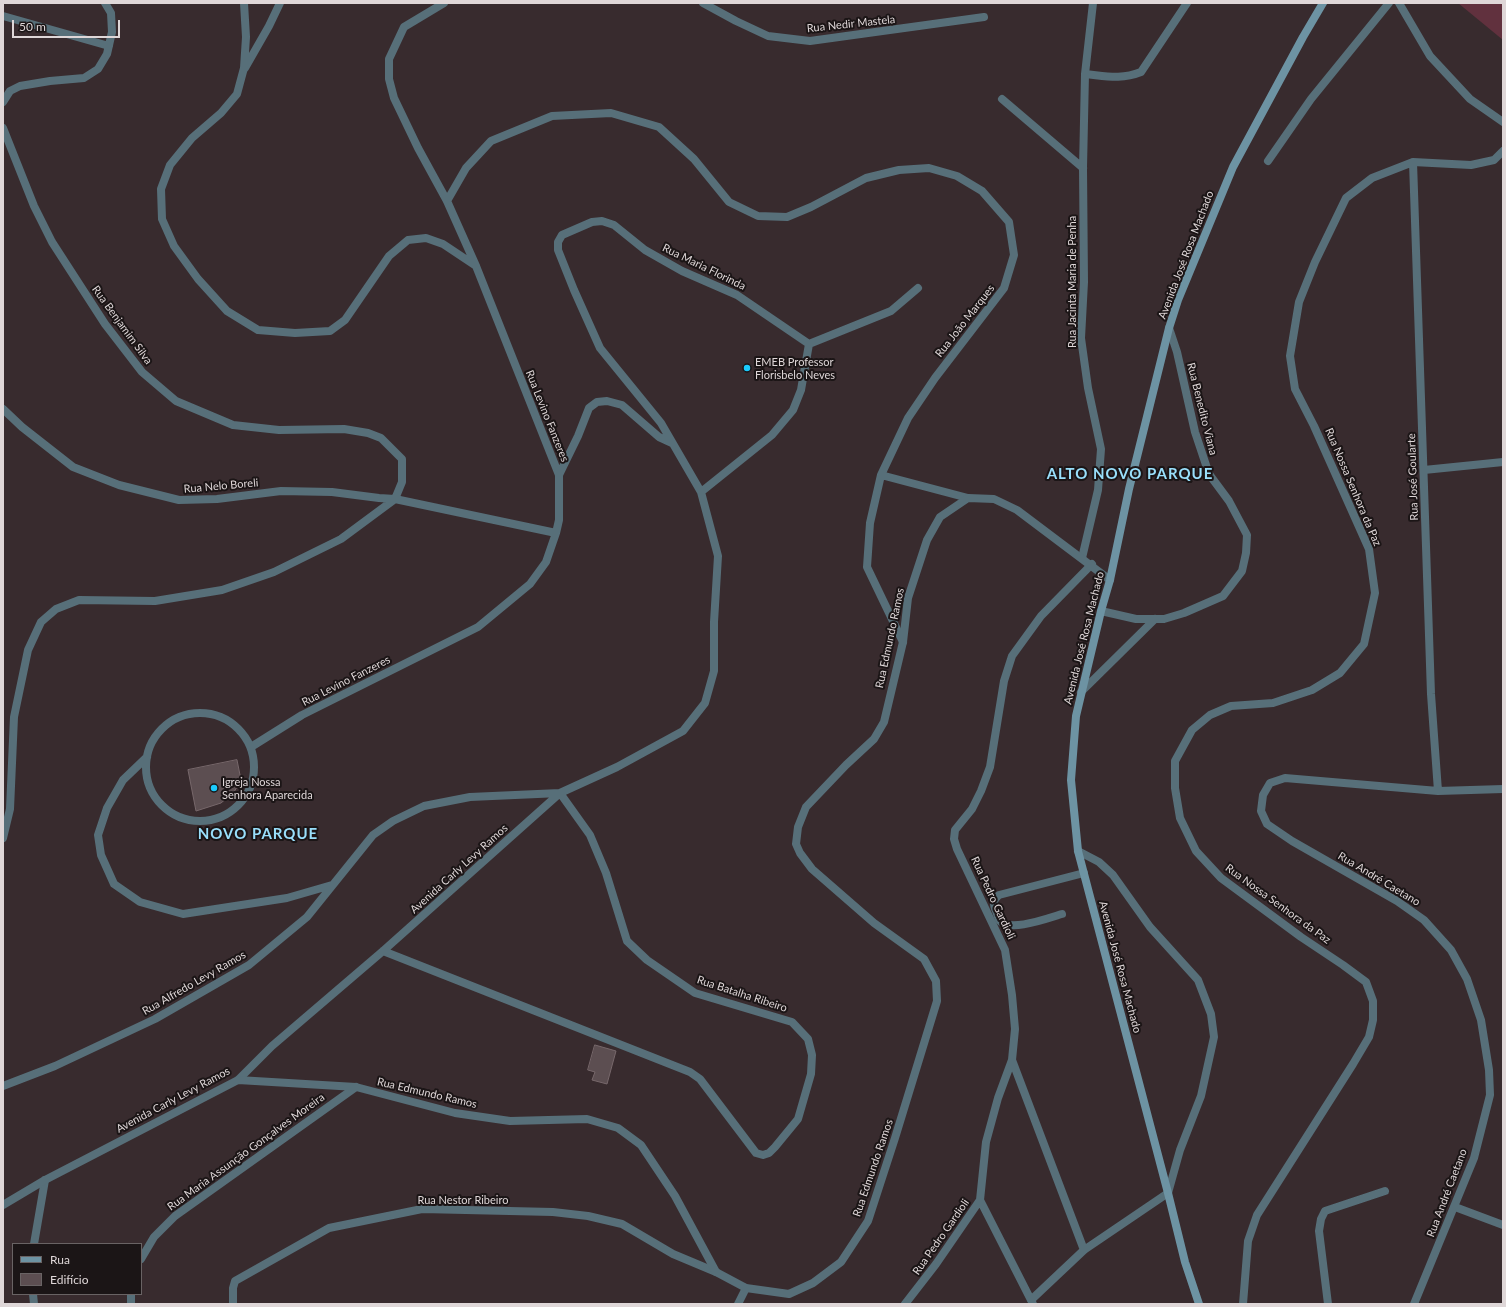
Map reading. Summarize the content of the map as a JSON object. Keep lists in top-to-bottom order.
{
  "streets": {
    "main road": ["Avenida José Rosa Machado"],
    "street": [
      "Rua Nedir Mastela",
      "Rua Maria Florinda",
      "Rua Jacinta Maria de Penha",
      "Rua João Marques",
      "Rua Benjamim Silva",
      "Rua Benedito Viana",
      "Rua Levino Fanzeres",
      "Rua José Goularte",
      "Rua Nelo Boreli",
      "Rua Nossa Senhora da Paz",
      "Rua Edmundo Ramos",
      "Avenida Carly Levy Ramos",
      "Rua André Caetano",
      "Rua Pedro Gardioli",
      "Rua Alfredo Levy Ramos",
      "Rua Batalha Ribeiro",
      "Rua Maria Assunção Gonçalves Moreira",
      "Rua Nestor Ribeiro"
    ]
  },
  "crossings": [
    ["Avenida José Rosa Machado", "Rua Benedito Viana"],
    ["Rua Maria Florinda", "Avenida Carly Levy Ramos"],
    ["Rua João Marques", "Rua Levino Fanzeres"],
    ["Rua João Marques", "Rua Edmundo Ramos"],
    ["Rua Benjamim Silva", "Rua Nelo Boreli"],
    ["Rua Levino Fanzeres", "Rua Nelo Boreli"],
    ["Rua José Goularte", "Rua Nossa Senhora da Paz"],
    ["Rua José Goularte", "Rua André Caetano"],
    ["Rua Edmundo Ramos", "Avenida Carly Levy Ramos"],
    ["Rua Edmundo Ramos", "Rua Maria Assunção Gonçalves Moreira"],
    ["Rua Edmundo Ramos", "Rua Nestor Ribeiro"],
    ["Avenida Carly Levy Ramos", "Rua Alfredo Levy Ramos"],
    ["Avenida Carly Levy Ramos", "Rua Batalha Ribeiro"],
    ["Rua Alfredo Levy Ramos", "Rua Batalha Ribeiro"]
  ],
  "districts": ["ALTO NOVO PARQUE", "NOVO PARQUE"],
  "places": ["EMEB Professor Florisbelo Neves", "Igreja Nossa Senhora Aparecida"],
  "legend": ["Rua", "Edifício"],
  "scale_bar": "50 m"
}
